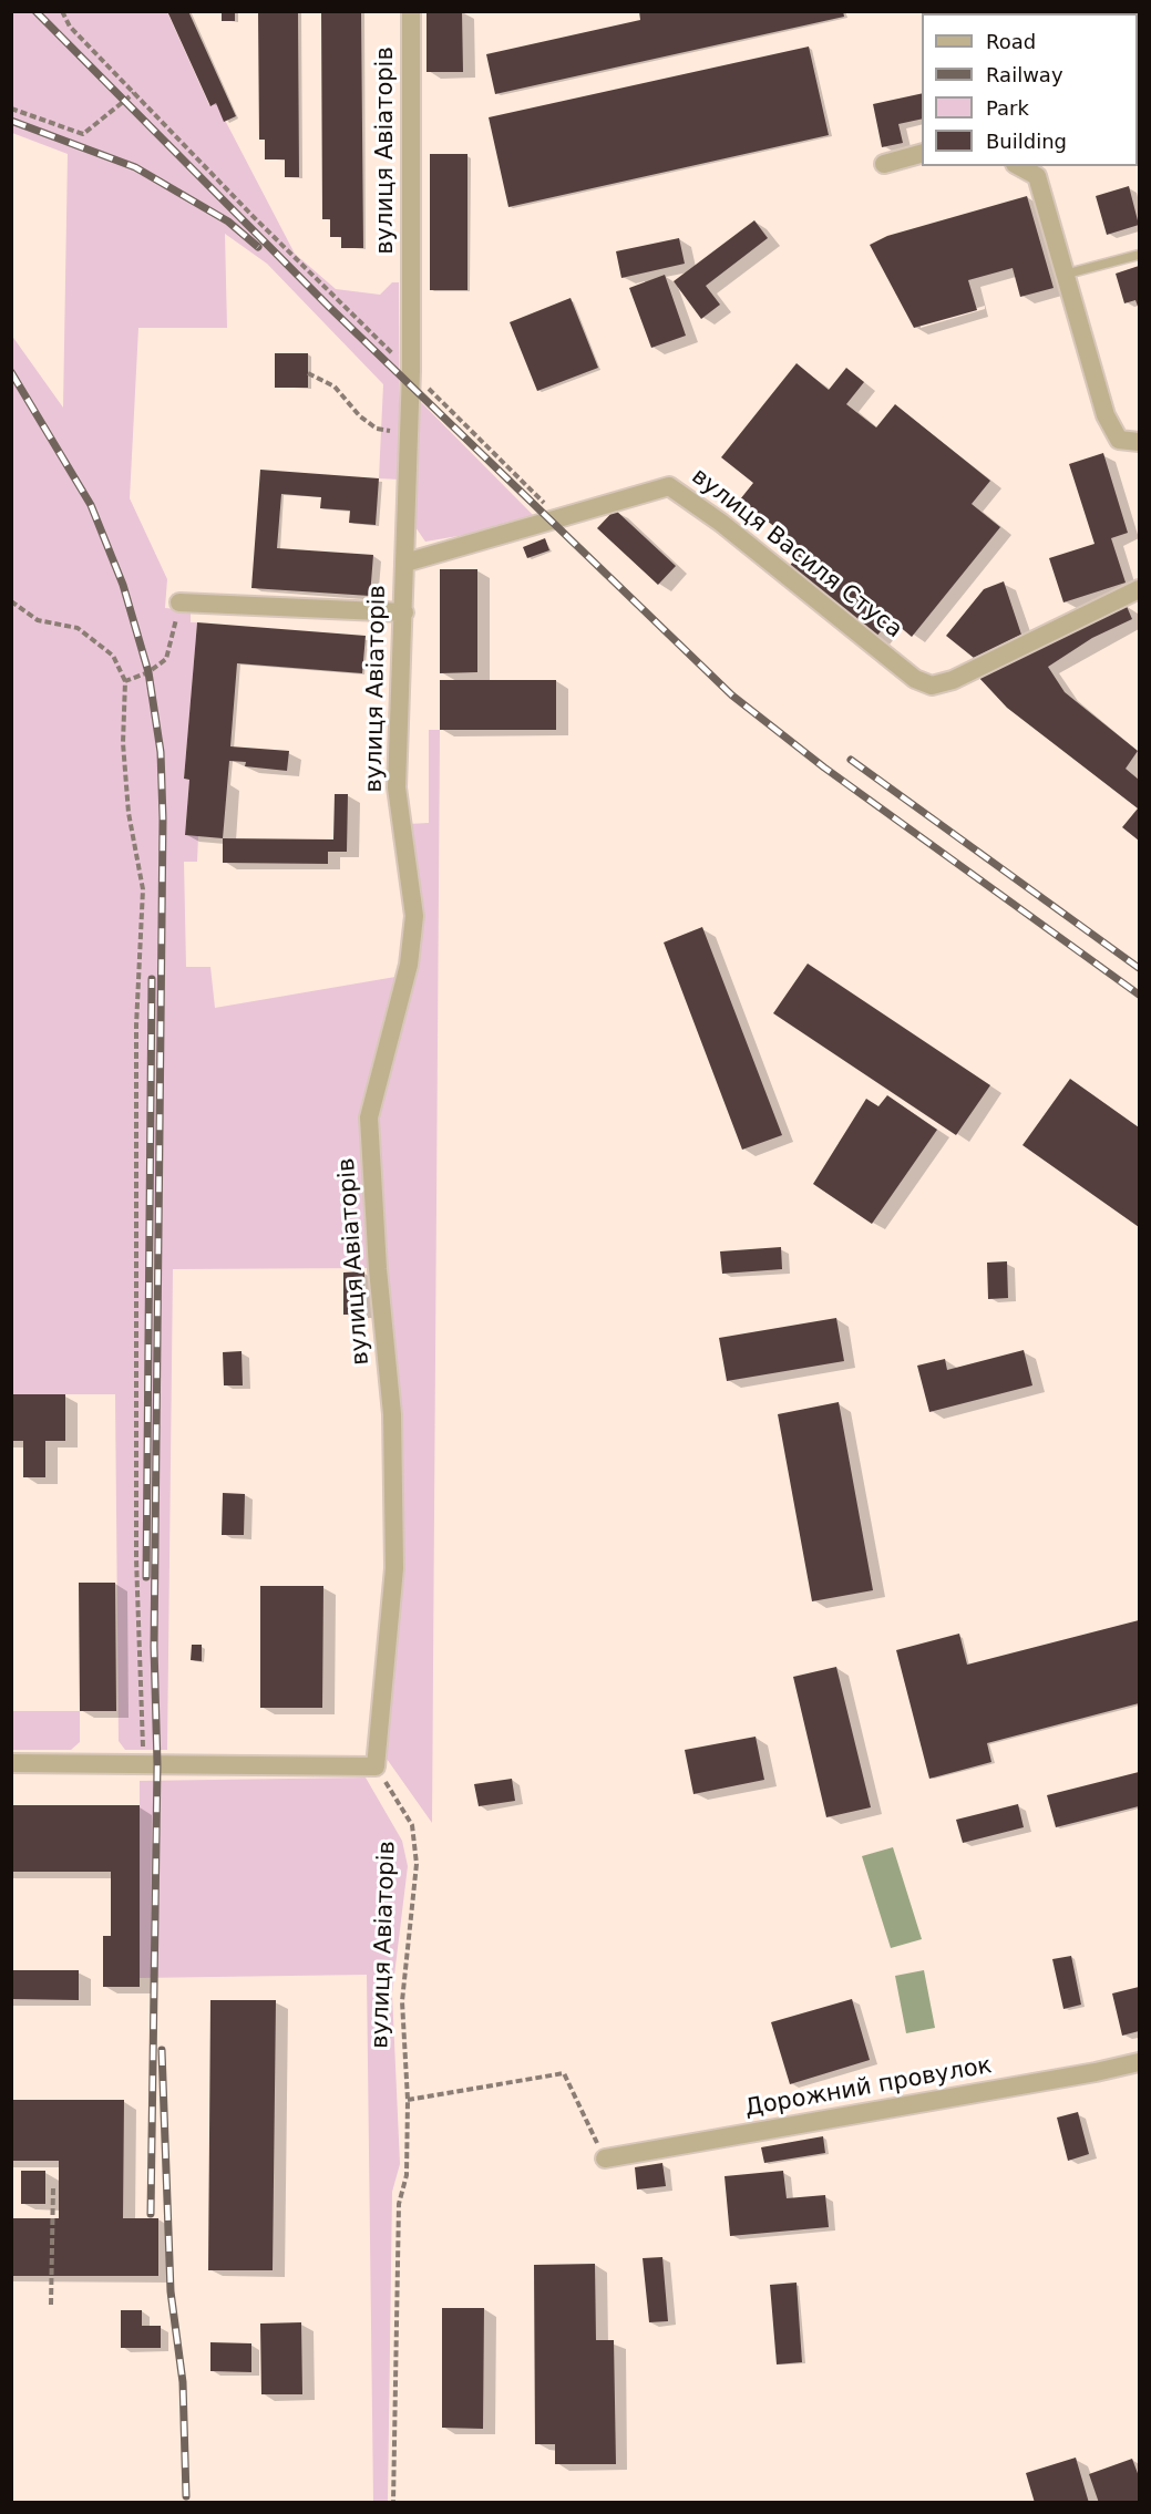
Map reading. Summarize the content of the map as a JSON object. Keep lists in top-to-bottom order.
{
  "streets": {
    "street": ["вулиця Авіаторів", "вулиця Василя Стуса", "Дорожний провулок"]
  },
  "crossings": [
    ["вулиця Авіаторів", "вулиця Василя Стуса"]
  ],
  "legend": [
    "Road",
    "Railway",
    "Park",
    "Building"
  ]
}
